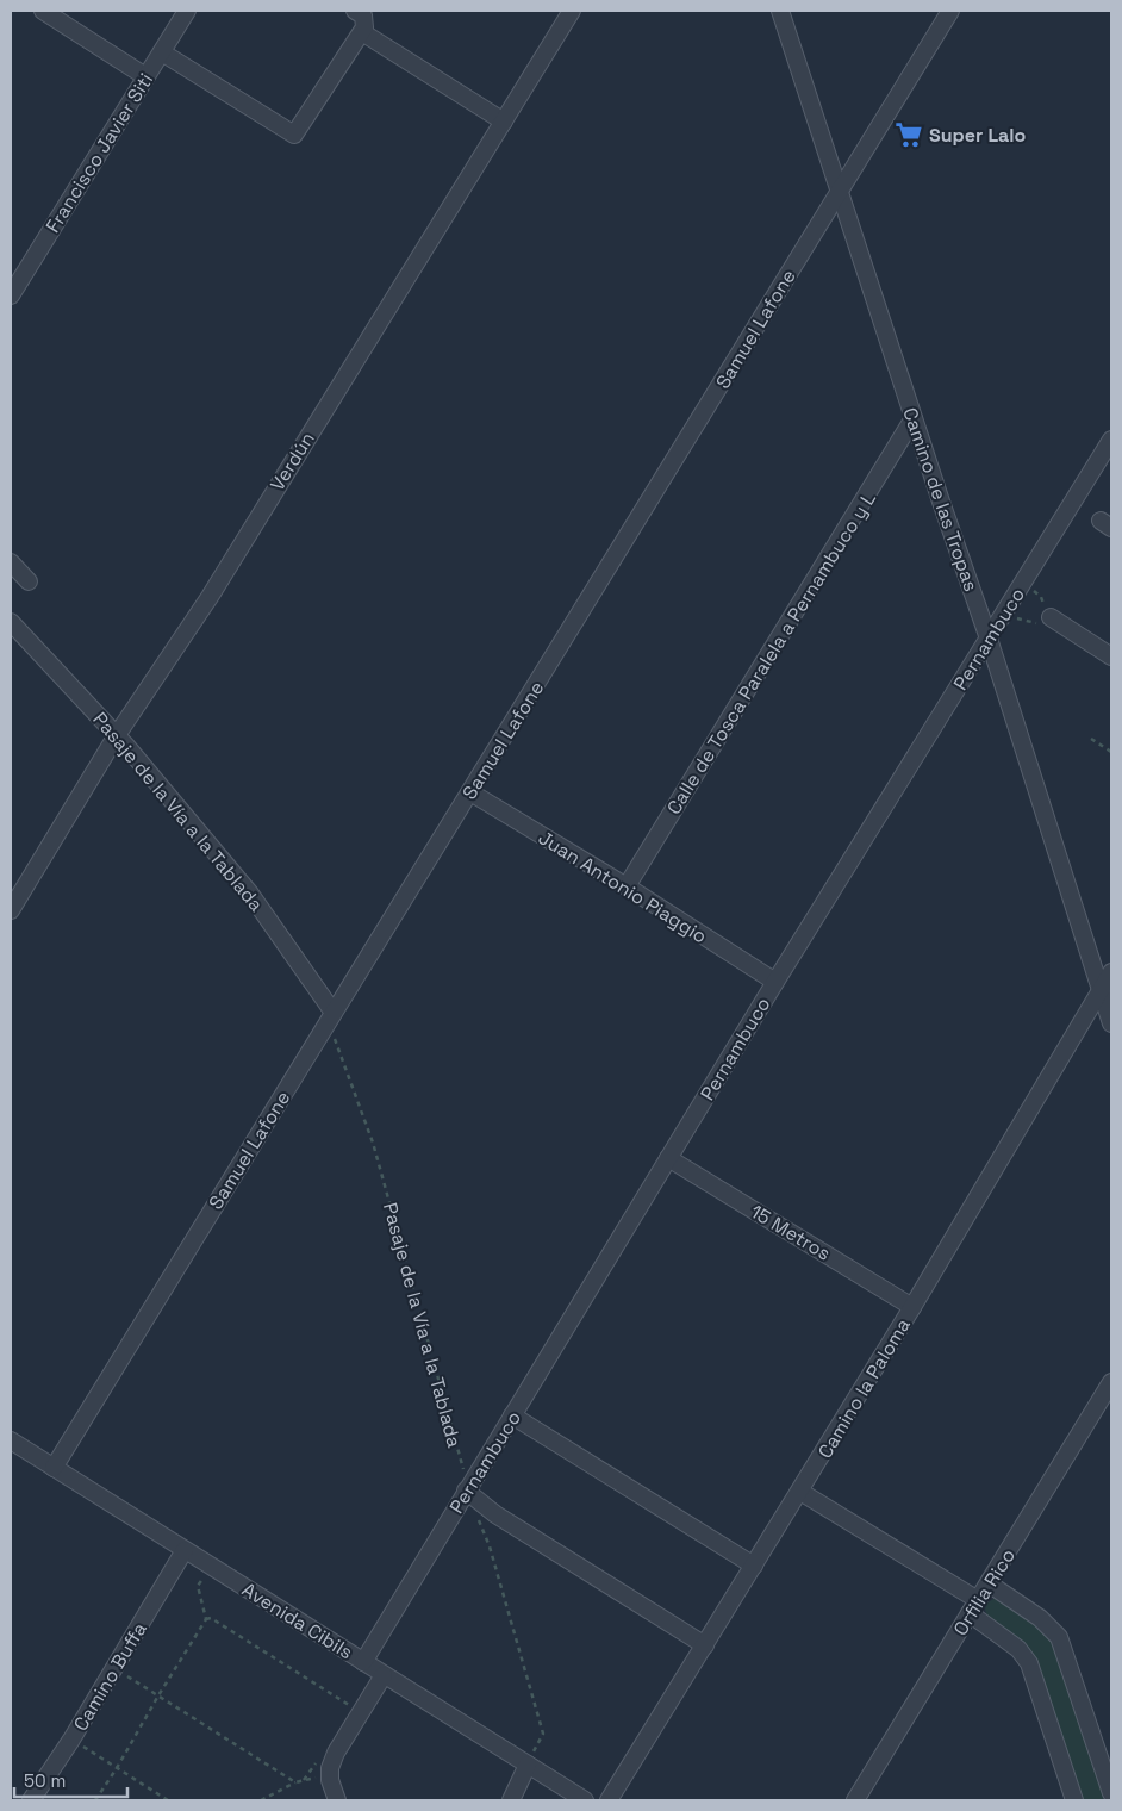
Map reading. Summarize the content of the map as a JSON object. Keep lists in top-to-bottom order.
{
  "streets": {
    "street": [
      "Francisco Javier Siti",
      "Samuel Lafone",
      "Verdún",
      "Camino de las Tropas",
      "Pernambuco",
      "Calle de Tosca Paralela a Pernambuco y L",
      "Pasaje de la Vía a la Tablada",
      "Juan Antonio Piaggio",
      "15 Metros",
      "Camino la Paloma",
      "Orfilia Rico",
      "Avenida Cibils",
      "Camino Buffa"
    ]
  },
  "crossings": [
    ["Samuel Lafone", "Camino de las Tropas"],
    ["Samuel Lafone", "Pasaje de la Vía a la Tablada"],
    ["Samuel Lafone", "Juan Antonio Piaggio"],
    ["Samuel Lafone", "Avenida Cibils"],
    ["Verdún", "Pasaje de la Vía a la Tablada"],
    ["Camino de las Tropas", "Pernambuco"],
    ["Camino de las Tropas", "Calle de Tosca Paralela a Pernambuco y L"],
    ["Camino de las Tropas", "Camino la Paloma"],
    ["Pernambuco", "Pasaje de la Vía a la Tablada"],
    ["Pernambuco", "Juan Antonio Piaggio"],
    ["Pernambuco", "15 Metros"],
    ["Pernambuco", "Avenida Cibils"],
    ["Calle de Tosca Paralela a Pernambuco y L", "Juan Antonio Piaggio"],
    ["15 Metros", "Camino la Paloma"],
    ["Avenida Cibils", "Camino Buffa"]
  ],
  "places": {
    "supermarket": ["Super Lalo"]
  },
  "scale_bar": "50 m"
}
